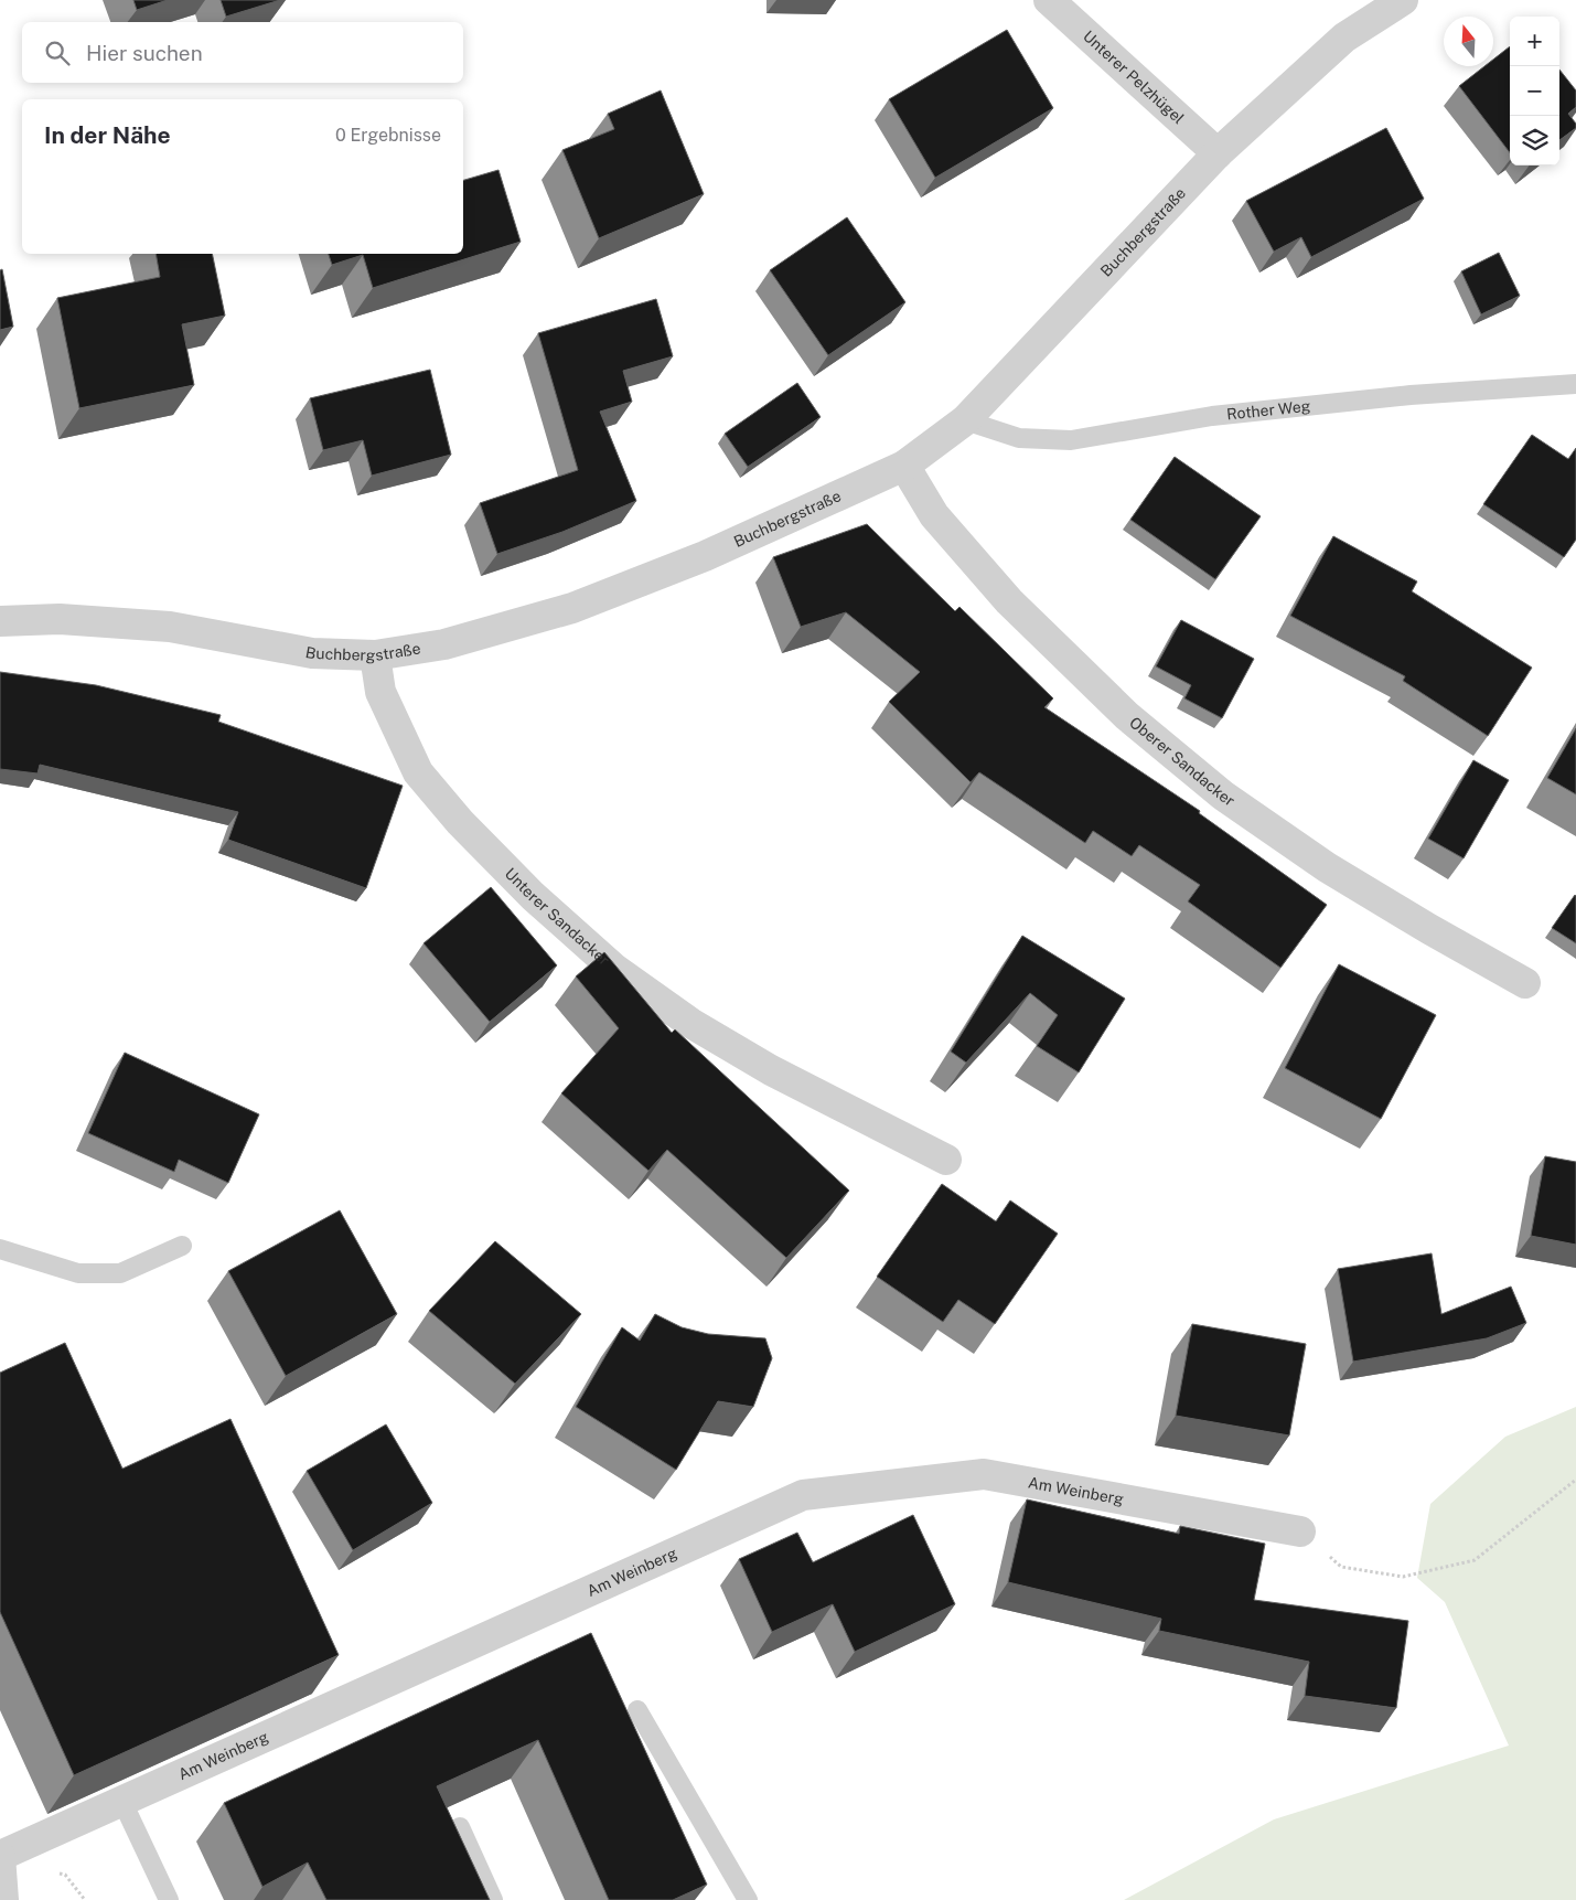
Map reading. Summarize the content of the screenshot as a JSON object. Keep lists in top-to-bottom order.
{
  "streets": {
    "street": [
      "Unterer Pelzhügel",
      "Buchbergstraße",
      "Oberer Sandacker",
      "Unterer Sandacker",
      "Am Weinberg"
    ],
    "lane": ["Rother Weg"]
  },
  "crossings": [
    ["Unterer Pelzhügel", "Buchbergstraße"],
    ["Buchbergstraße", "Rother Weg"],
    ["Buchbergstraße", "Oberer Sandacker"],
    ["Buchbergstraße", "Unterer Sandacker"]
  ],
  "north": "top",
  "page": {
    "map_buttons": ["+", "−"],
    "search": "Hier suchen",
    "heading": ["In der Nähe", "0 Ergebnisse"]
  }
}
